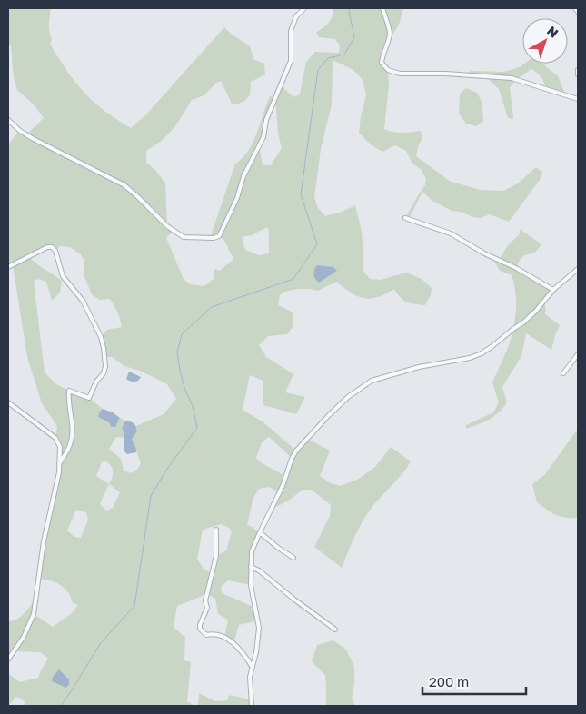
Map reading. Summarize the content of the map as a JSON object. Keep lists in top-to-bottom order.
{
  "scale_bar": "200 m",
  "north": "top right"
}
